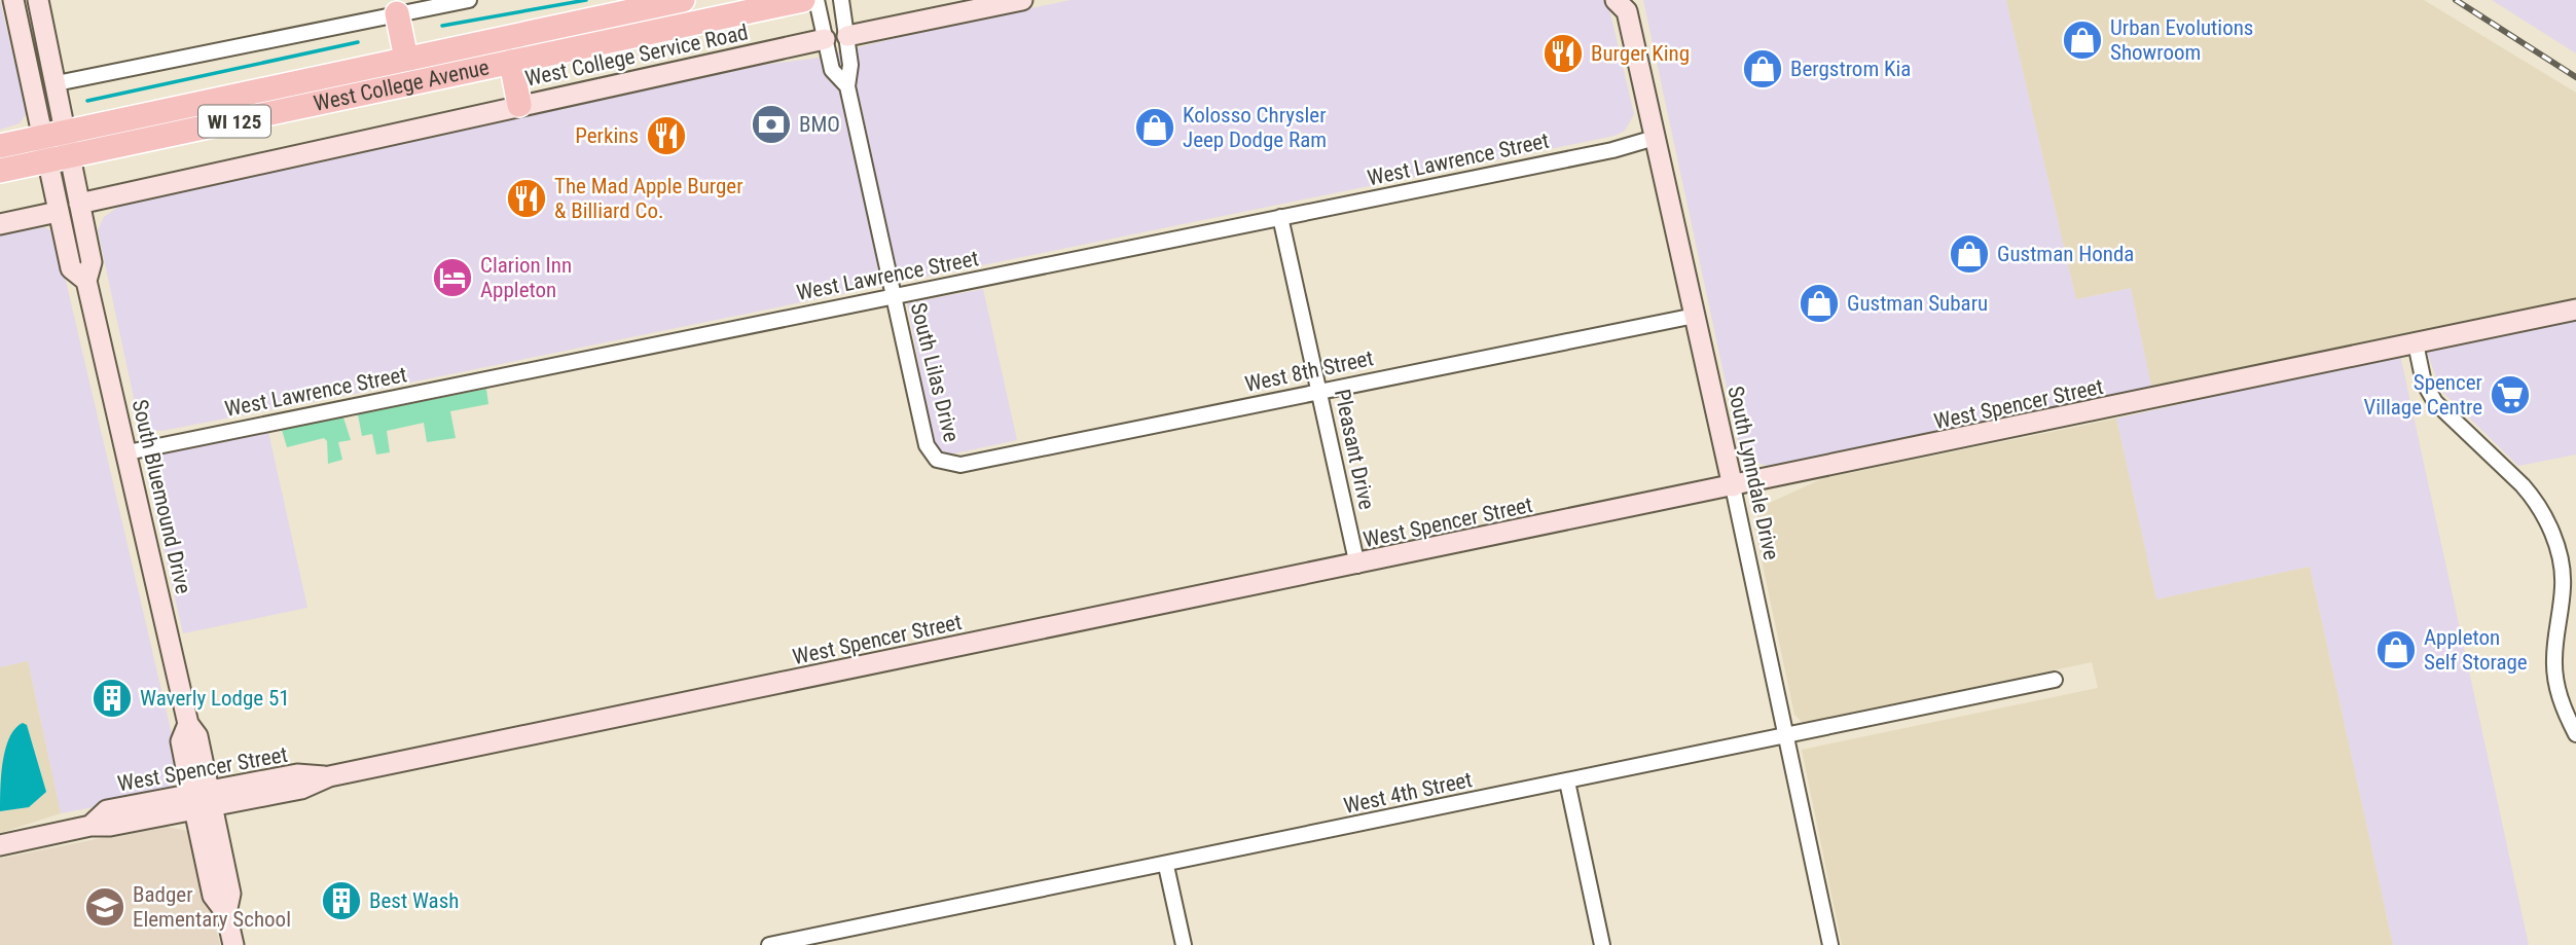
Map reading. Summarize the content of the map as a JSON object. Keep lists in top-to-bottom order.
{
  "streets": {
    "main road": ["West College Avenue", "WI 125"],
    "street": [
      "West College Service Road",
      "West Lawrence Street",
      "West 8th Street",
      "South Lilas Drive",
      "West Spencer Street",
      "Pleasant Drive",
      "South Lynndale Drive",
      "South Bluemound Drive",
      "West 4th Street"
    ]
  },
  "crossings": [
    ["West College Service Road", "South Lilas Drive"],
    ["West College Service Road", "South Bluemound Drive"],
    ["West College Avenue", "South Bluemound Drive"],
    ["West Lawrence Street", "South Lilas Drive"],
    ["West Lawrence Street", "Pleasant Drive"],
    ["West Lawrence Street", "South Lynndale Drive"],
    ["West Lawrence Street", "South Bluemound Drive"],
    ["West 8th Street", "South Lilas Drive"],
    ["West 8th Street", "Pleasant Drive"],
    ["West 8th Street", "South Lynndale Drive"],
    ["West Spencer Street", "Pleasant Drive"],
    ["West Spencer Street", "South Lynndale Drive"],
    ["West Spencer Street", "South Bluemound Drive"],
    ["South Lynndale Drive", "West 4th Street"]
  ],
  "places": {
    "shop": [
      "Urban Evolutions Showroom",
      "Bergstrom Kia",
      "Kolosso Chrysler Jeep Dodge Ram",
      "Gustman Honda",
      "Gustman Subaru",
      "Appleton Self Storage"
    ],
    "restaurant": ["Burger King", "Perkins", "The Mad Apple Burger & Billiard Co."],
    "bank": ["BMO"],
    "hotel": ["Clarion Inn Appleton"],
    "supermarket": ["Spencer Village Centre"],
    "building": ["Waverly Lodge 51", "Best Wash"],
    "school or university": ["Badger Elementary School"]
  }
}
